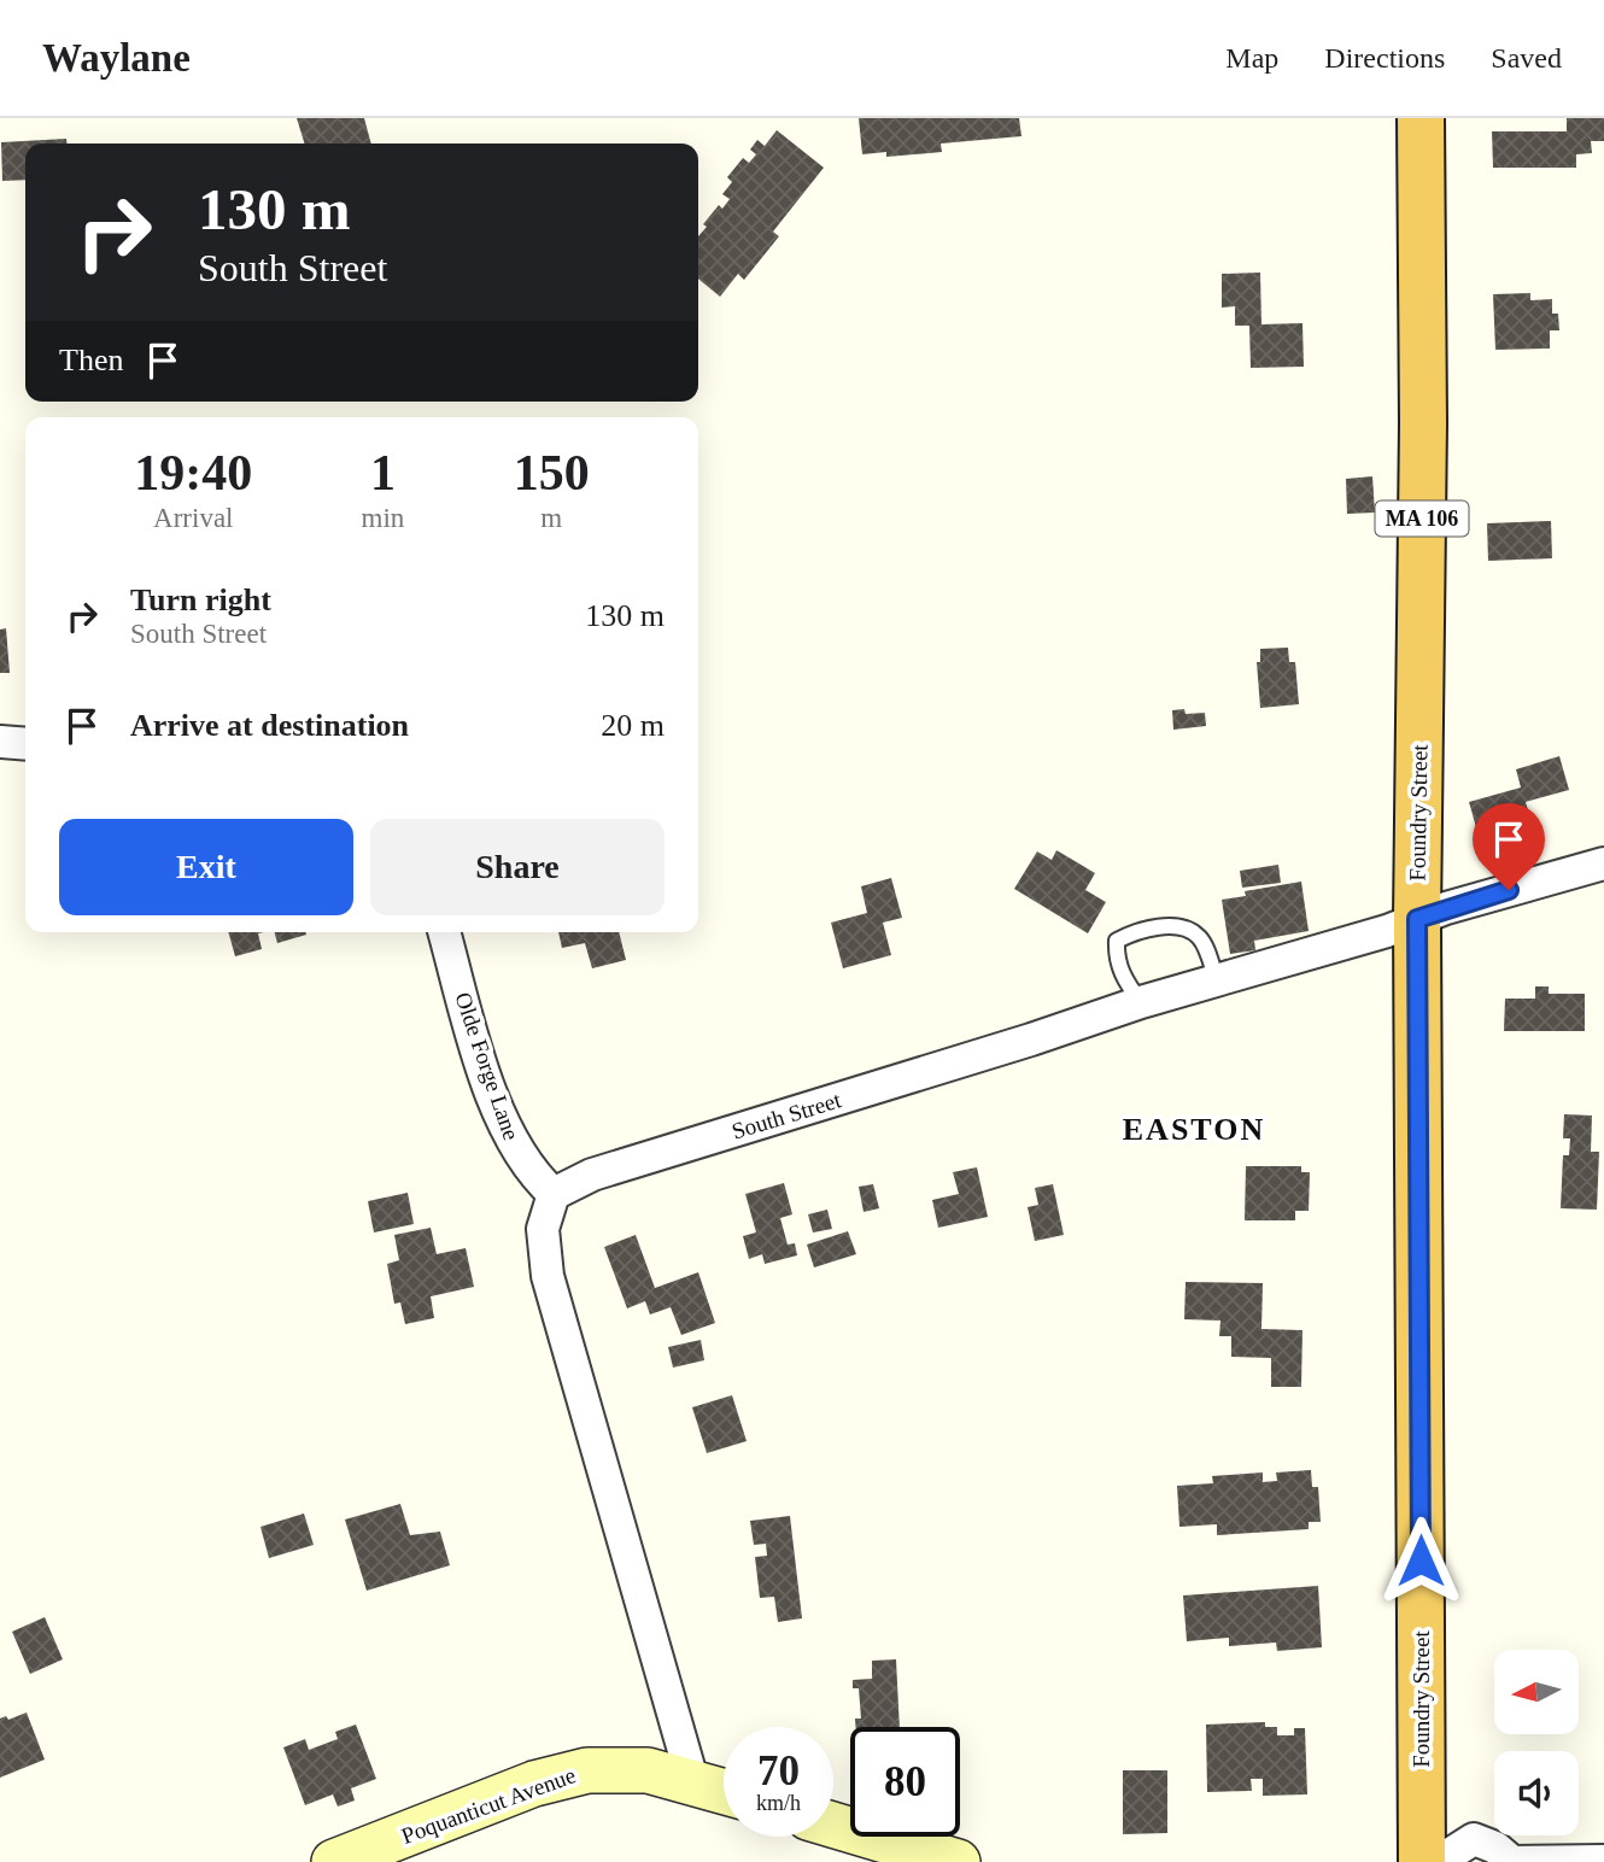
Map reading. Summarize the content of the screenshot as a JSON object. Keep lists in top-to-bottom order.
{
  "streets": {
    "highway": ["MA 106", "Foundry Street"],
    "main road": ["Poquanticut Avenue"],
    "street": ["Olde Forge Lane", "South Street"]
  },
  "crossings": [
    ["Foundry Street", "South Street"],
    ["Olde Forge Lane", "South Street"]
  ],
  "districts": ["EASTON"],
  "north": "left",
  "page": {
    "header": "Waylane",
    "nav": ["Map", "Directions", "Saved"],
    "turn": ["130 m", "South Street"],
    "then": "Then",
    "eta": [
      "19:40",
      "Arrival",
      "1",
      "min",
      "150",
      "m"
    ],
    "list": [
      {
        "name": "Turn right",
        "note": "South Street",
        "value": "130 m"
      },
      {
        "name": "Arrive at destination",
        "value": "20 m"
      }
    ],
    "buttons": ["Exit", "Share"],
    "speed": "70 km/h",
    "limit": "80"
  }
}
